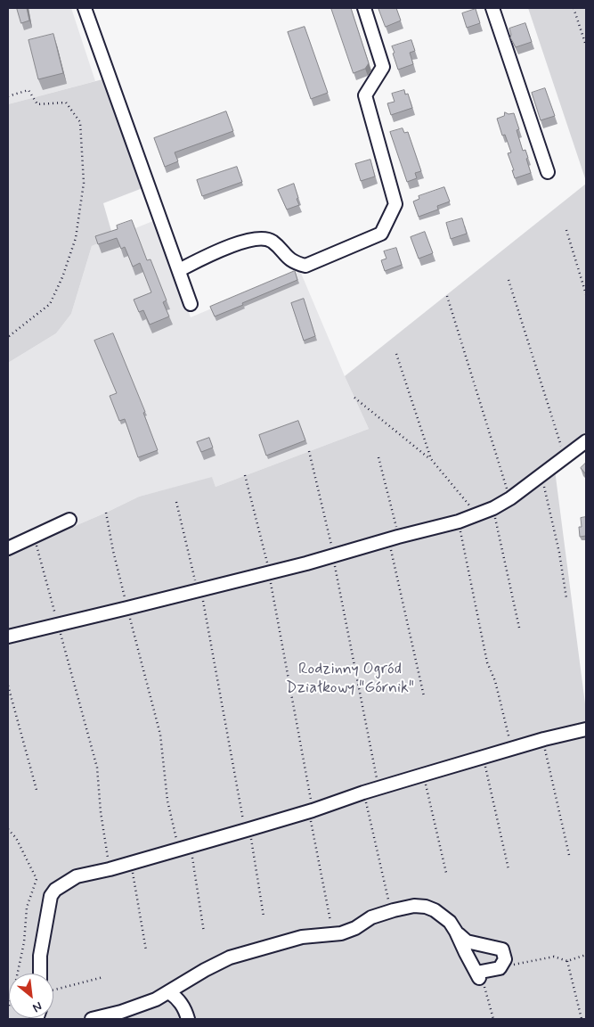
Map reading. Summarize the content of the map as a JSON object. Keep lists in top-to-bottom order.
{
  "parks": ["Rodzinny Ogród Działkowy \"Górnik\""],
  "north": "bottom right"
}
